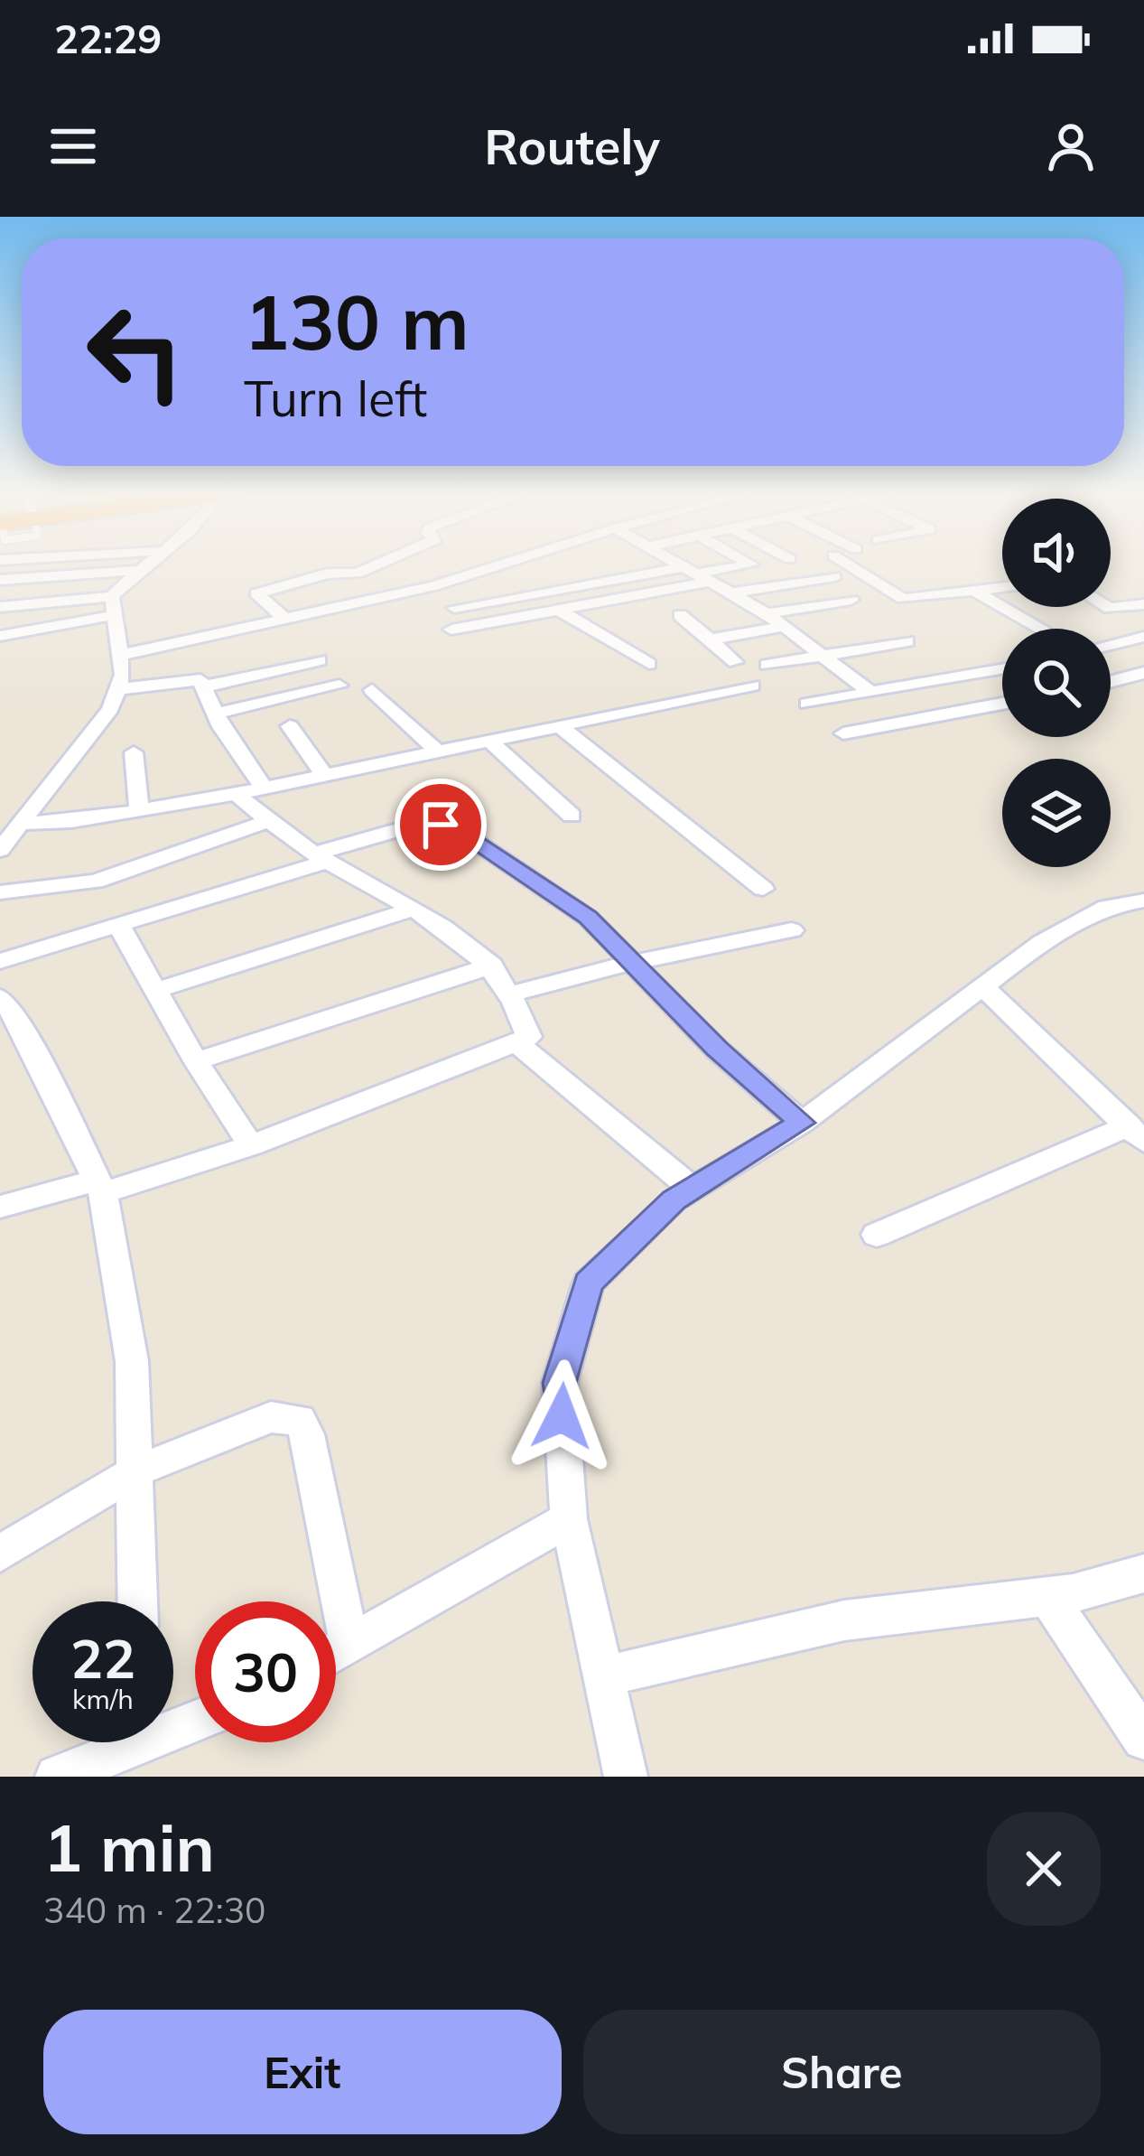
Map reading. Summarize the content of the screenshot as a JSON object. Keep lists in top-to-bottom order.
{
  "page": {
    "status": "22:29",
    "header": "Routely",
    "turn": ["130 m", "Turn left"],
    "speed": "22 km/h",
    "limit": "30",
    "heading": ["1 min", "340 m · 22:30"],
    "buttons": ["Exit", "Share"]
  }
}
